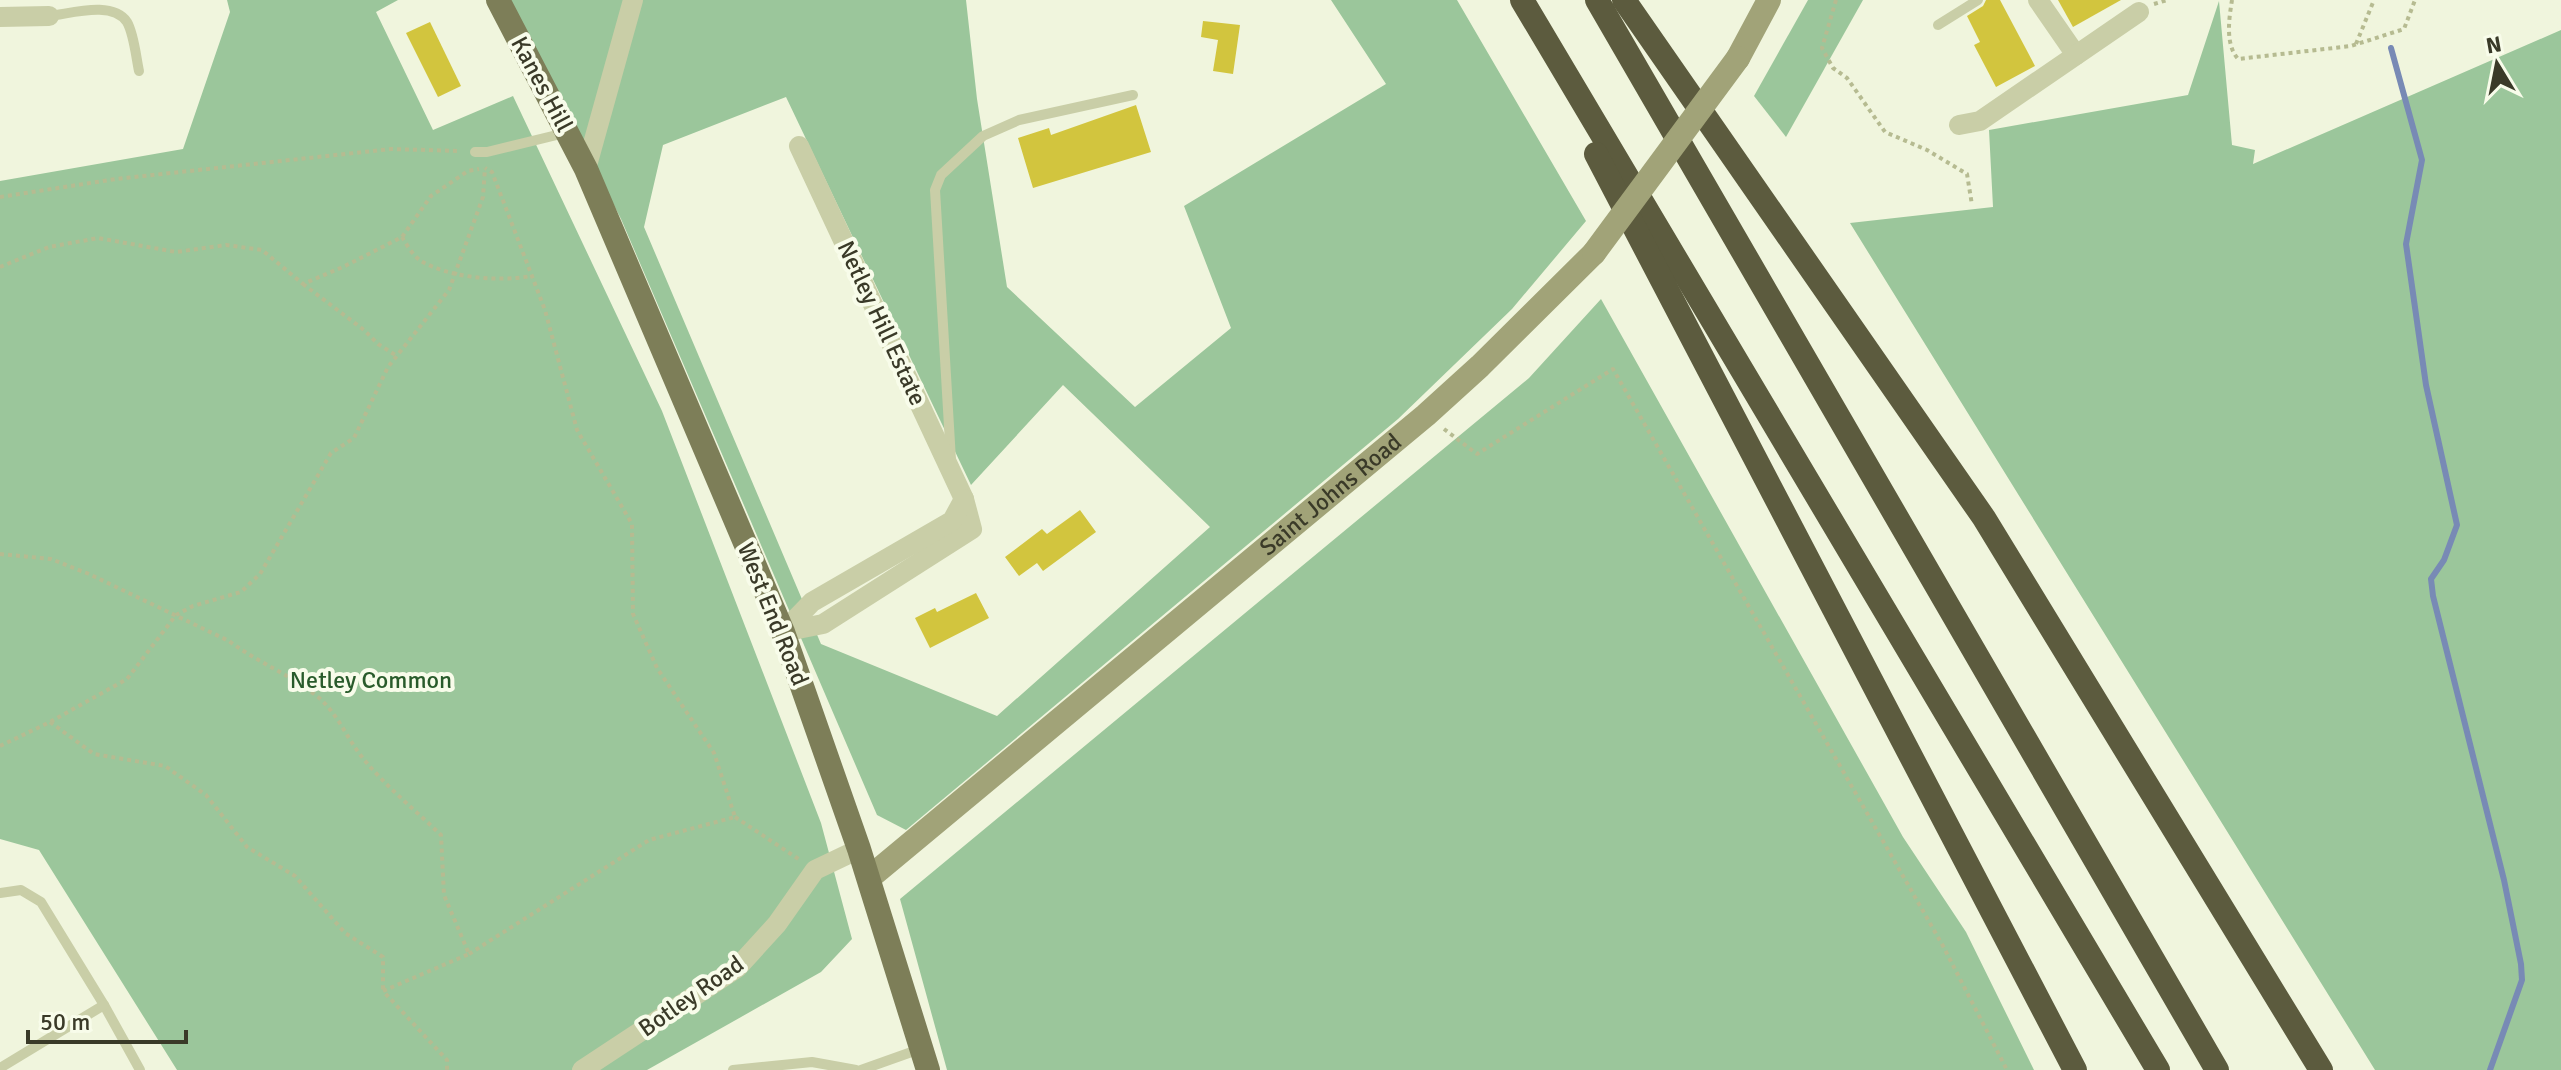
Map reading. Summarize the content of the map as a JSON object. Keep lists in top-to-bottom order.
{
  "streets": {
    "main road": ["Kanes Hill", "Saint Johns Road", "West End Road"],
    "street": ["Netley Hill Estate", "Botley Road"]
  },
  "crossings": [
    ["Kanes Hill", "West End Road"],
    ["Netley Hill Estate", "West End Road"],
    ["Saint Johns Road", "West End Road"],
    ["West End Road", "Botley Road"]
  ],
  "parks": ["Netley Common"],
  "scale_bar": "50 m",
  "north": "top"
}
